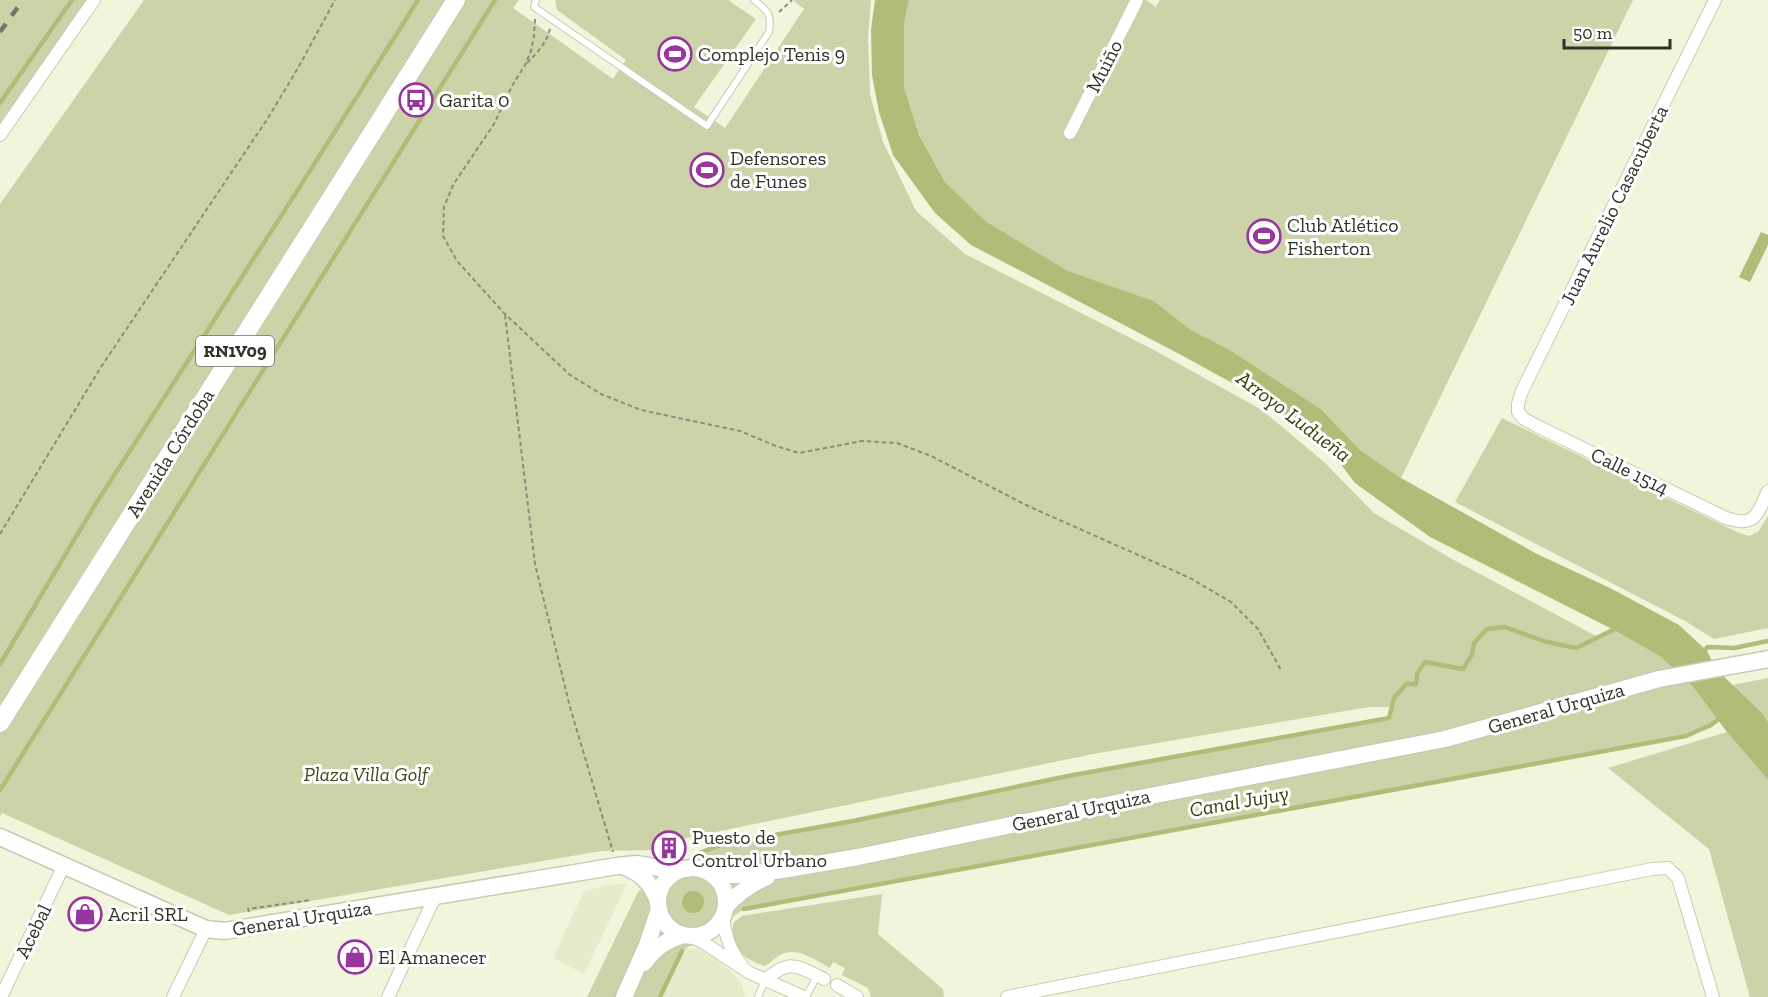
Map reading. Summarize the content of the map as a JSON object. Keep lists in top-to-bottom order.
{
  "streets": {
    "main road": ["RN1V09", "Avenida Córdoba", "General Urquiza"],
    "street": [
      "Muiño",
      "Juan Aurelio Casacuberta",
      "Calle 1514",
      "Acebal"
    ]
  },
  "crossings": [
    ["Juan Aurelio Casacuberta", "Calle 1514"],
    ["General Urquiza", "Acebal"]
  ],
  "water": ["Arroyo Ludueña", "Canal Jujuy"],
  "parks": ["Plaza Villa Golf"],
  "places": {
    "sports": ["Complejo Tenis 9", "Defensores de Funes", "Club Atlético Fisherton"],
    "bus stop": ["Garita 0"],
    "building": ["Puesto de Control Urbano"],
    "shop": ["Acril SRL", "El Amanecer"]
  },
  "scale_bar": "50 m"
}
